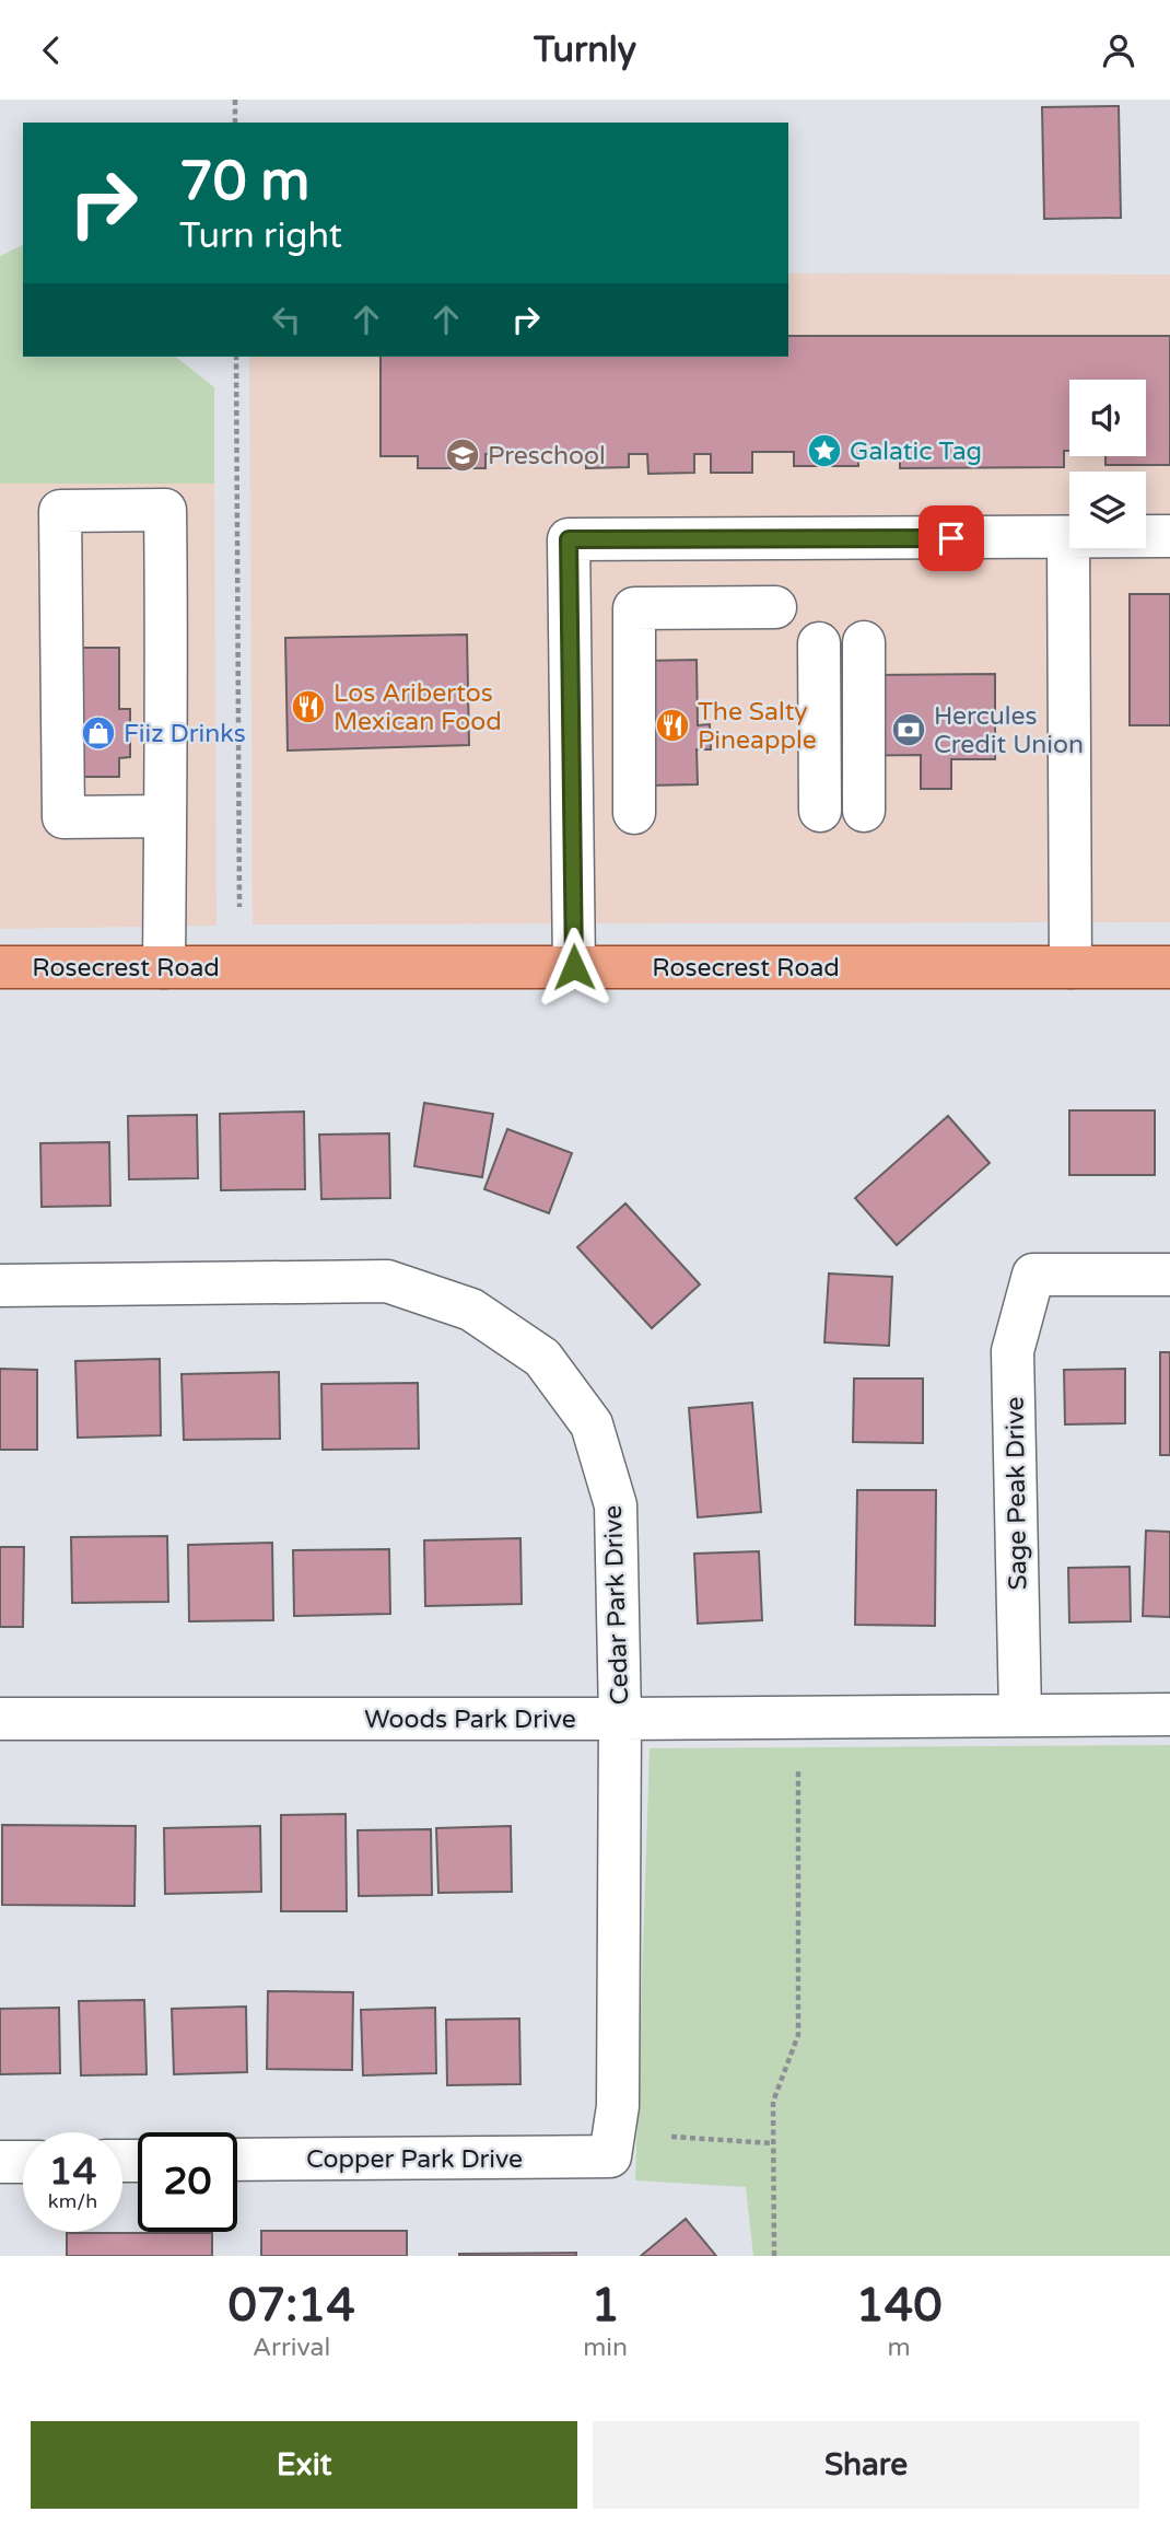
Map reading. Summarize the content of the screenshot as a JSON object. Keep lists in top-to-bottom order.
{
  "streets": {
    "main road": ["Rosecrest Road"],
    "street": [
      "Sage Peak Drive",
      "Cedar Park Drive",
      "Woods Park Drive",
      "Copper Park Drive"
    ]
  },
  "crossings": [
    ["Sage Peak Drive", "Woods Park Drive"],
    ["Cedar Park Drive", "Woods Park Drive"],
    ["Cedar Park Drive", "Copper Park Drive"]
  ],
  "places": {
    "place": ["Galatic Tag"],
    "school or university": ["Preschool"],
    "restaurant": ["Los Aribertos Mexican Food", "The Salty Pineapple"],
    "bank": ["Hercules Credit Union"],
    "shop": ["Fiiz Drinks"]
  },
  "page": {
    "header": "Turnly",
    "turn": ["70 m", "Turn right"],
    "speed": "14 km/h",
    "limit": "20",
    "eta": [
      "07:14",
      "Arrival",
      "1",
      "min",
      "140",
      "m"
    ],
    "buttons": ["Exit", "Share"]
  }
}
